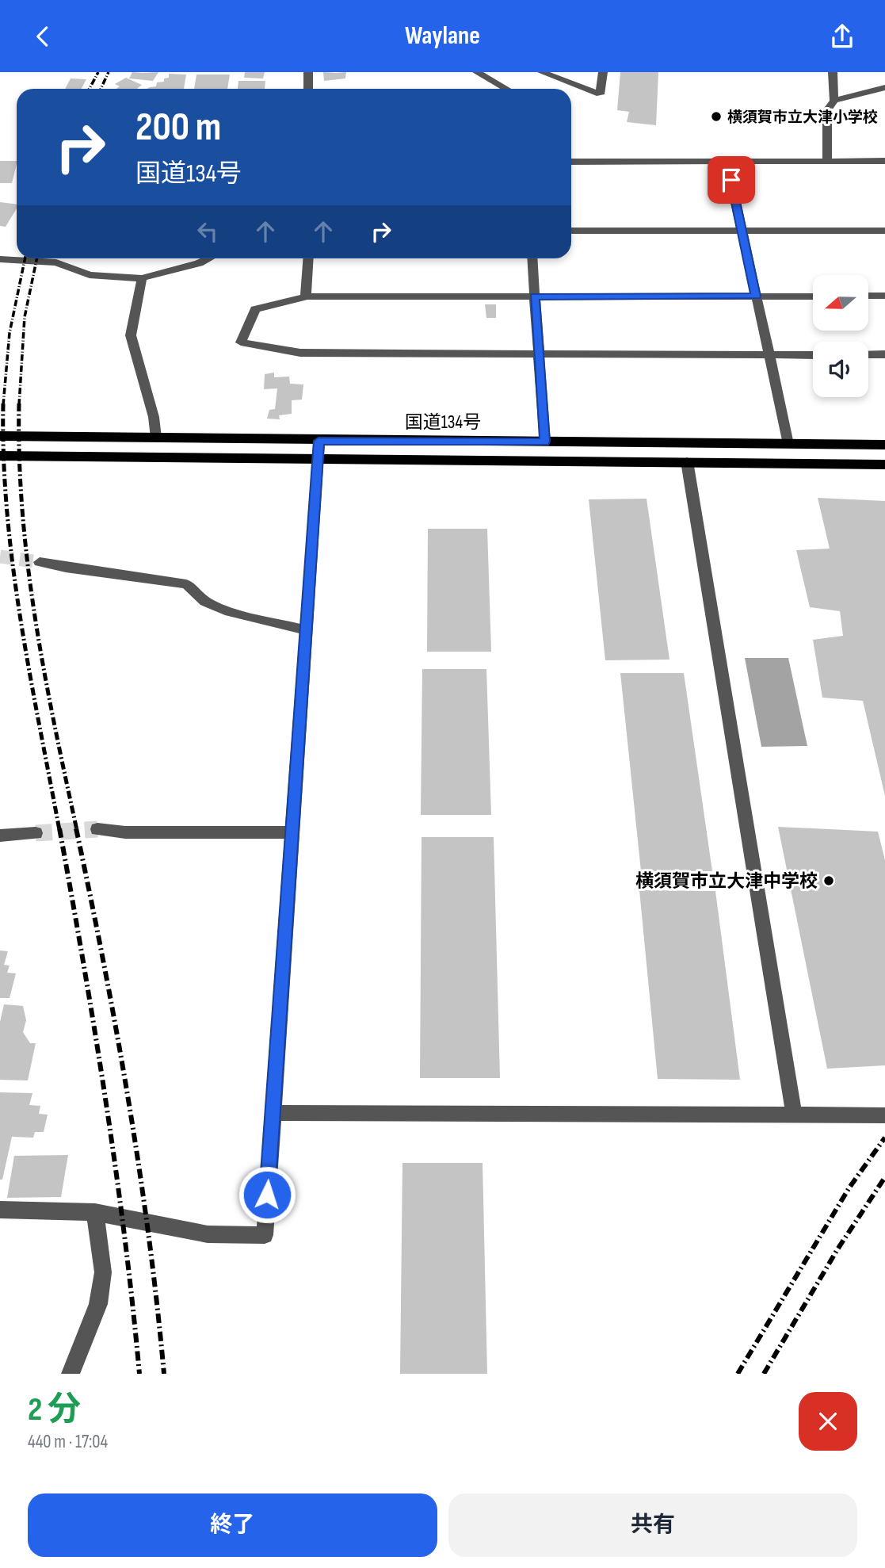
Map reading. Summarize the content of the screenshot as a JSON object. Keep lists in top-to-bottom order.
{
  "streets": {
    "highway": ["国道134号"]
  },
  "places": ["横須賀市立大津小学校", "横須賀市立大津中学校"],
  "north": "left",
  "page": {
    "header": "Waylane",
    "turn": ["200 m", "国道134号"],
    "heading": ["2 分", "440 m · 17:04"],
    "buttons": ["終了", "共有"]
  }
}
